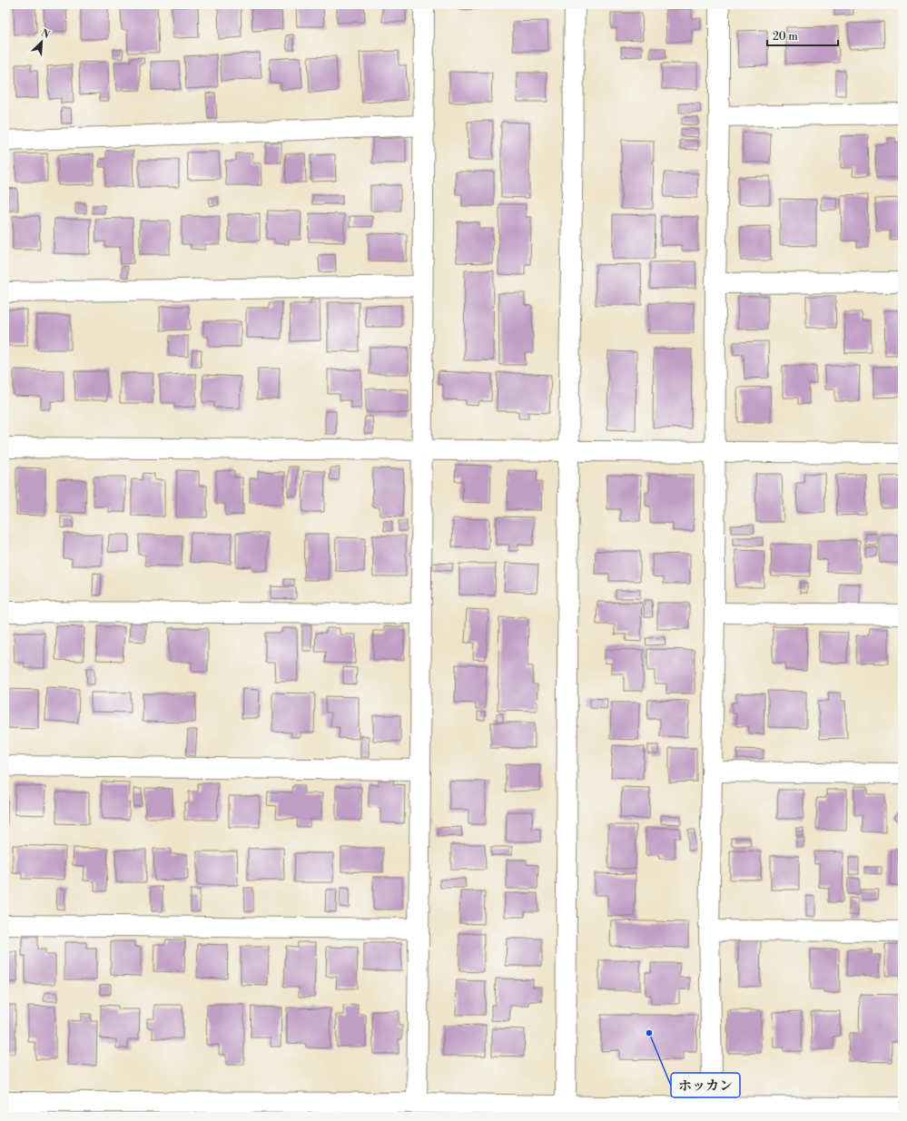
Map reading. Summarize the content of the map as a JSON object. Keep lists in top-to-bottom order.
{
  "places": ["ホッカン"],
  "scale_bar": "20 m",
  "north": "top right"
}
